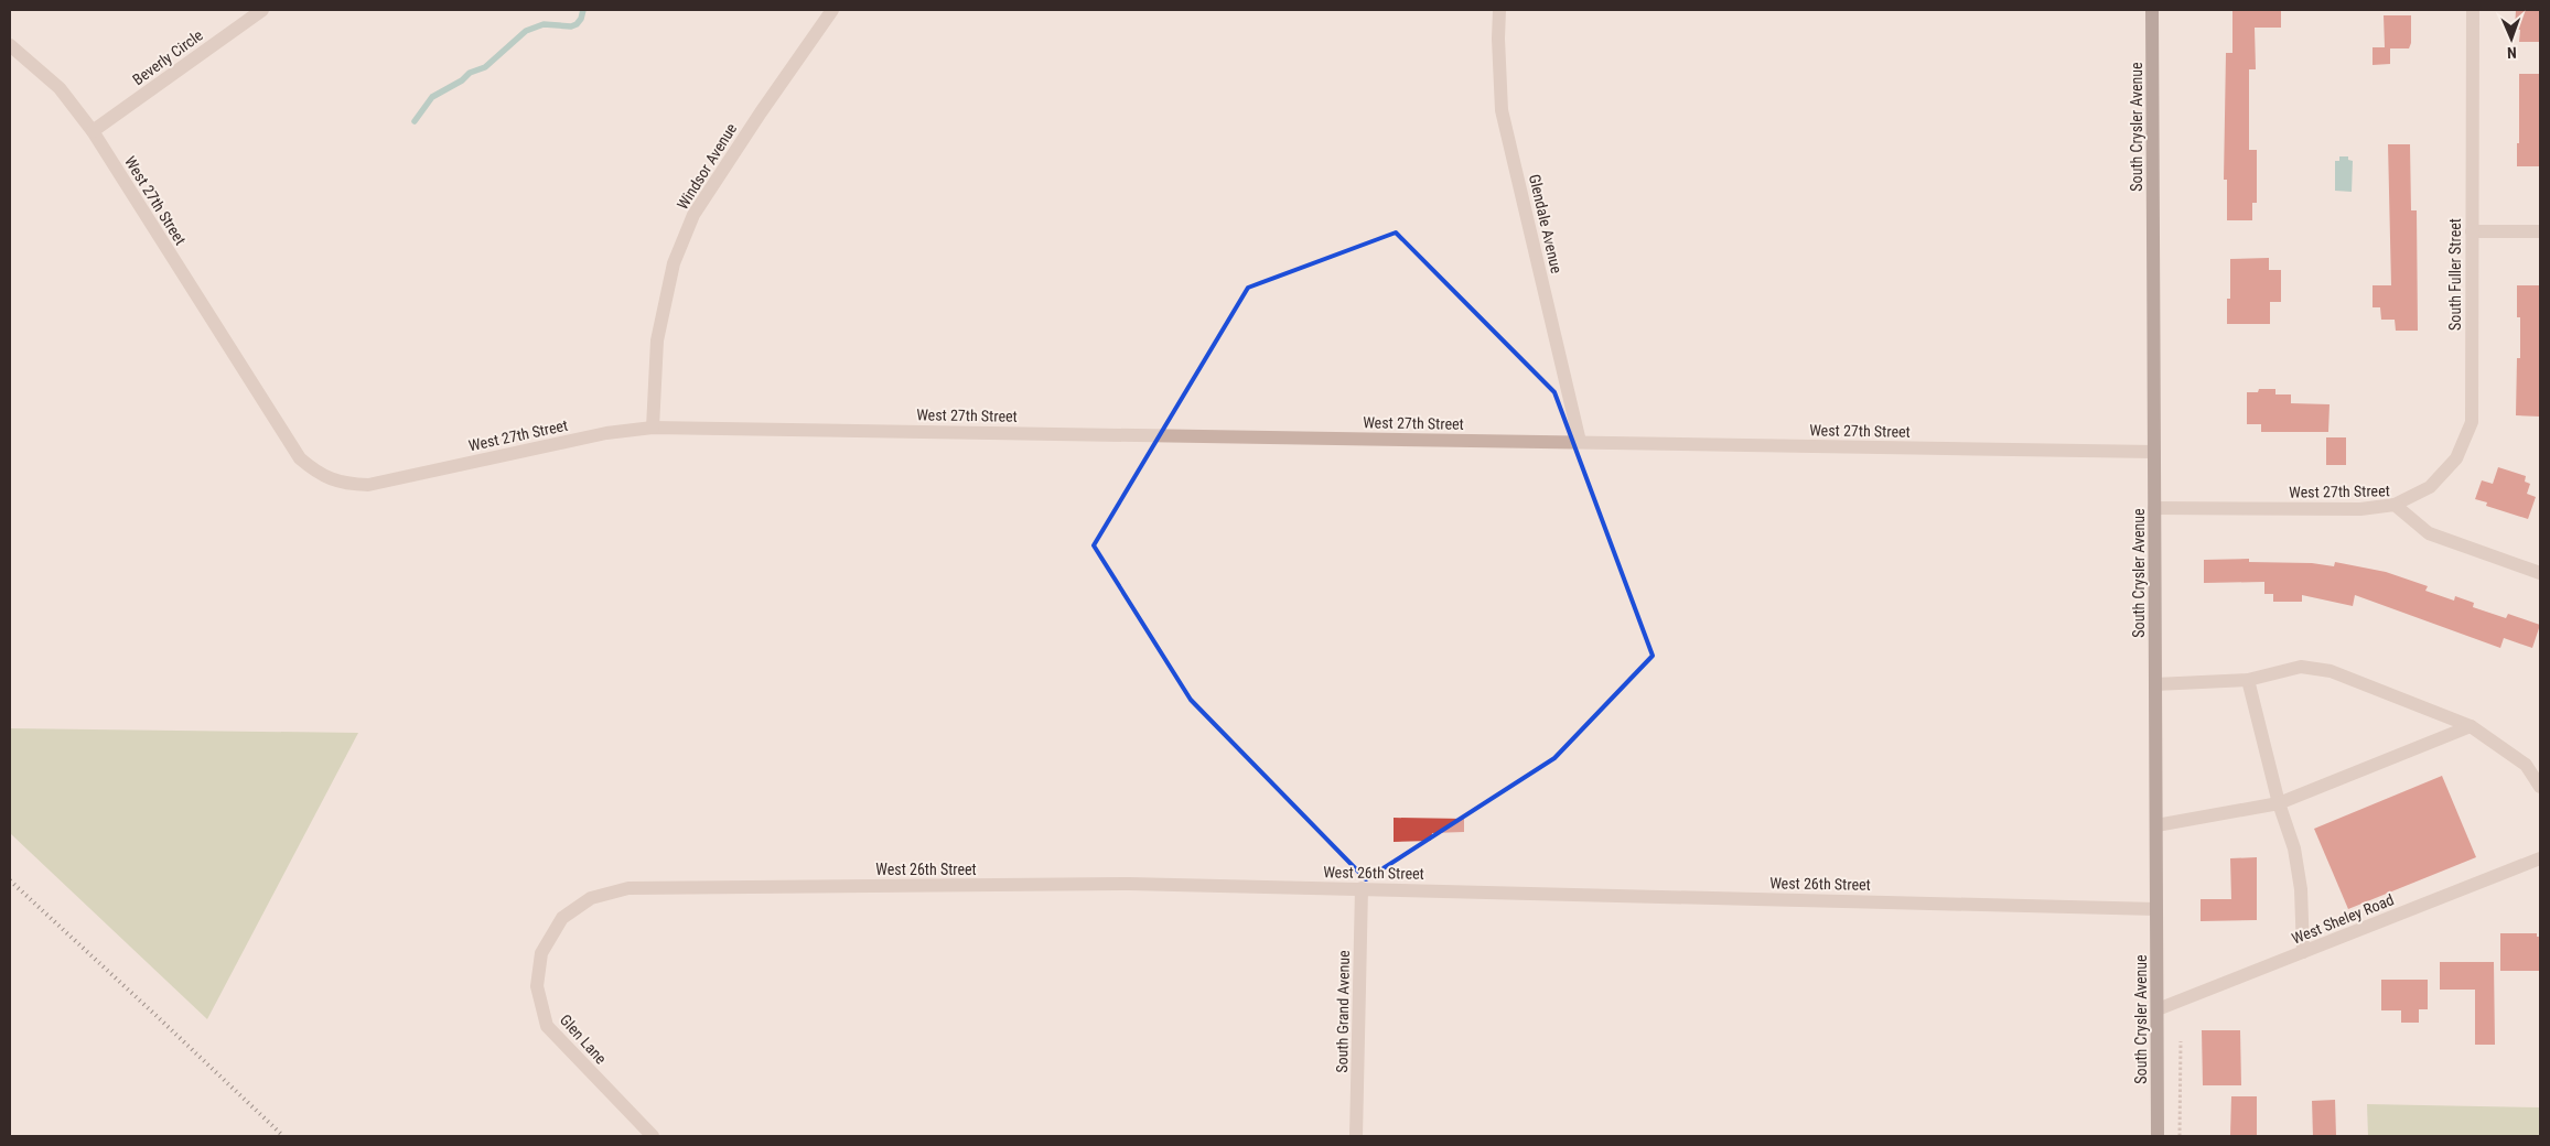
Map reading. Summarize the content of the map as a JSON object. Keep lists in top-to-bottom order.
{
  "streets": {
    "main road": ["South Crysler Avenue"],
    "street": [
      "Beverly Circle",
      "Windsor Avenue",
      "West 27th Street",
      "Glendale Avenue",
      "South Fuller Street",
      "West 26th Street",
      "West Sheley Road",
      "South Grand Avenue",
      "Glen Lane"
    ]
  },
  "crossings": [
    ["Beverly Circle", "West 27th Street"],
    ["South Crysler Avenue", "West 27th Street"],
    ["South Crysler Avenue", "West 26th Street"],
    ["South Crysler Avenue", "West Sheley Road"],
    ["Windsor Avenue", "West 27th Street"],
    ["West 27th Street", "Glendale Avenue"],
    ["West 27th Street", "South Fuller Street"],
    ["West 26th Street", "South Grand Avenue"],
    ["West 26th Street", "Glen Lane"]
  ],
  "north": "bottom"
}
